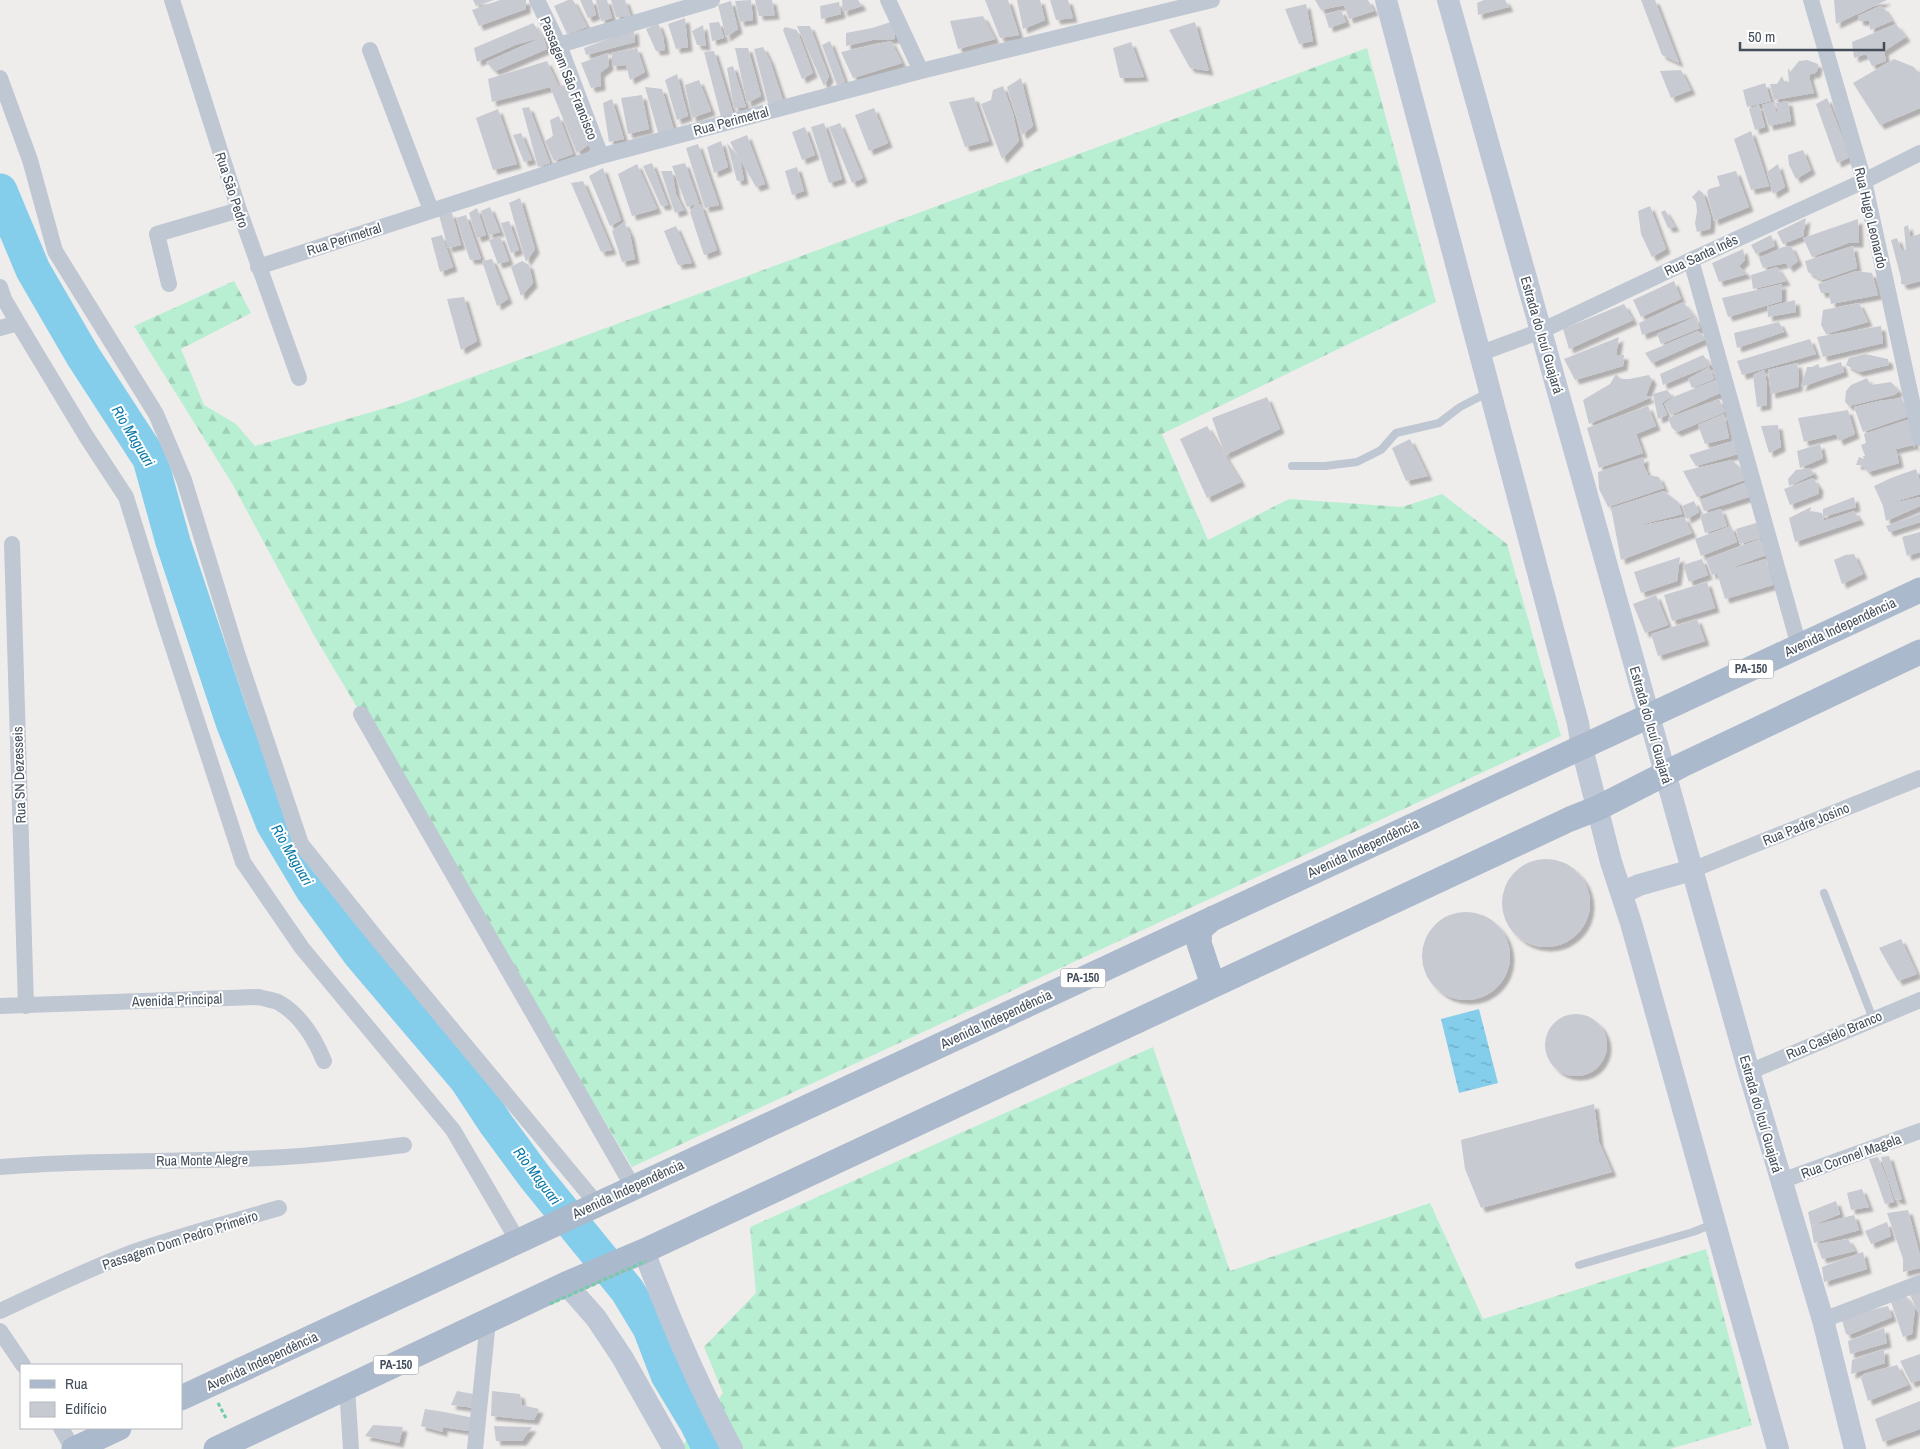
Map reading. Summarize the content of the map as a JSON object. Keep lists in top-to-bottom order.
{
  "streets": {
    "main road": ["Estrada do Icuí Guajará", "Avenida Independência", "PA-150"],
    "street": [
      "Passagem São Francisco",
      "Rua Perimetral",
      "Rua São Pedro",
      "Rua Hugo Leonardo",
      "Rua Santa Inês",
      "Rua SN Dezesseis",
      "Rua Padre Josino",
      "Avenida Principal",
      "Rua Castelo Branco",
      "Rua Coronel Magela",
      "Rua Monte Alegre",
      "Passagem Dom Pedro Primeiro"
    ]
  },
  "crossings": [
    ["Passagem São Francisco", "Rua Perimetral"],
    ["Rua Perimetral", "Rua São Pedro"],
    ["Rua Hugo Leonardo", "Rua Santa Inês"],
    ["Rua Santa Inês", "Estrada do Icuí Guajará"],
    ["Estrada do Icuí Guajará", "Avenida Independência"],
    ["Estrada do Icuí Guajará", "PA-150"],
    ["Estrada do Icuí Guajará", "Rua Padre Josino"],
    ["Estrada do Icuí Guajará", "Rua Castelo Branco"],
    ["Estrada do Icuí Guajará", "Rua Coronel Magela"],
    ["Rua SN Dezesseis", "Avenida Principal"]
  ],
  "water": ["Rio Maguari"],
  "legend": ["Rua", "Edifício"],
  "scale_bar": "50 m"
}
